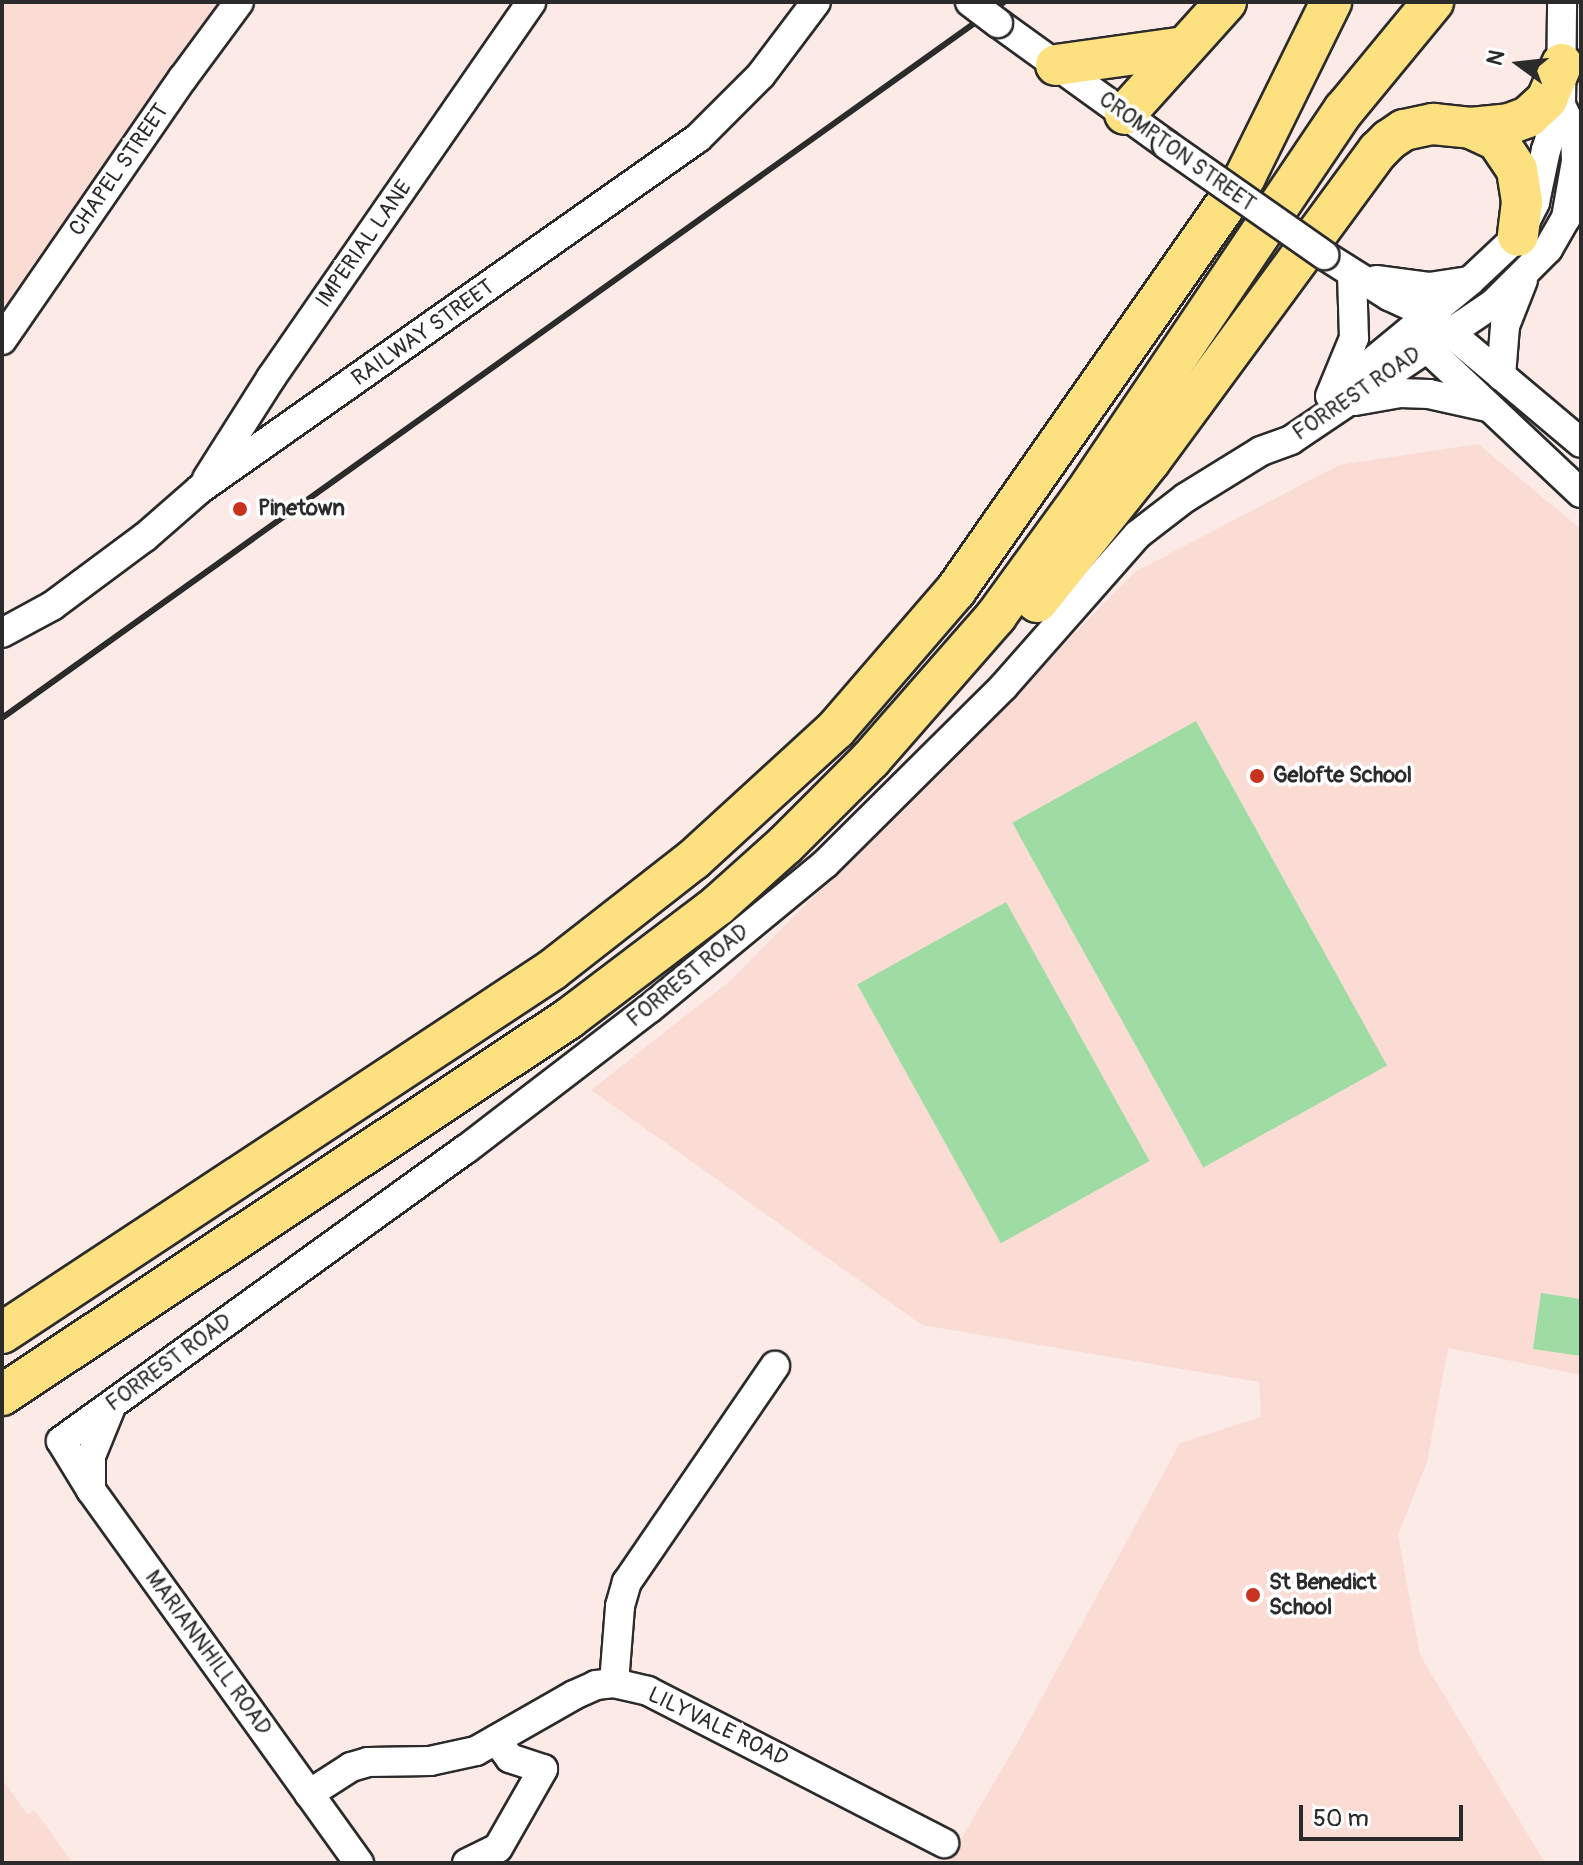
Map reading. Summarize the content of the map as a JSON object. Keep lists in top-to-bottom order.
{
  "streets": {
    "street": [
      "CROMPTON STREET",
      "CHAPEL STREET",
      "IMPERIAL LANE",
      "RAILWAY STREET",
      "FORREST ROAD",
      "MARIANNHILL ROAD",
      "LILYVALE ROAD"
    ]
  },
  "crossings": [
    ["CROMPTON STREET", "FORREST ROAD"],
    ["IMPERIAL LANE", "RAILWAY STREET"],
    ["FORREST ROAD", "MARIANNHILL ROAD"]
  ],
  "places": ["Pinetown", "Gelofte School", "St Benedict School"],
  "scale_bar": "50 m",
  "north": "left"
}
